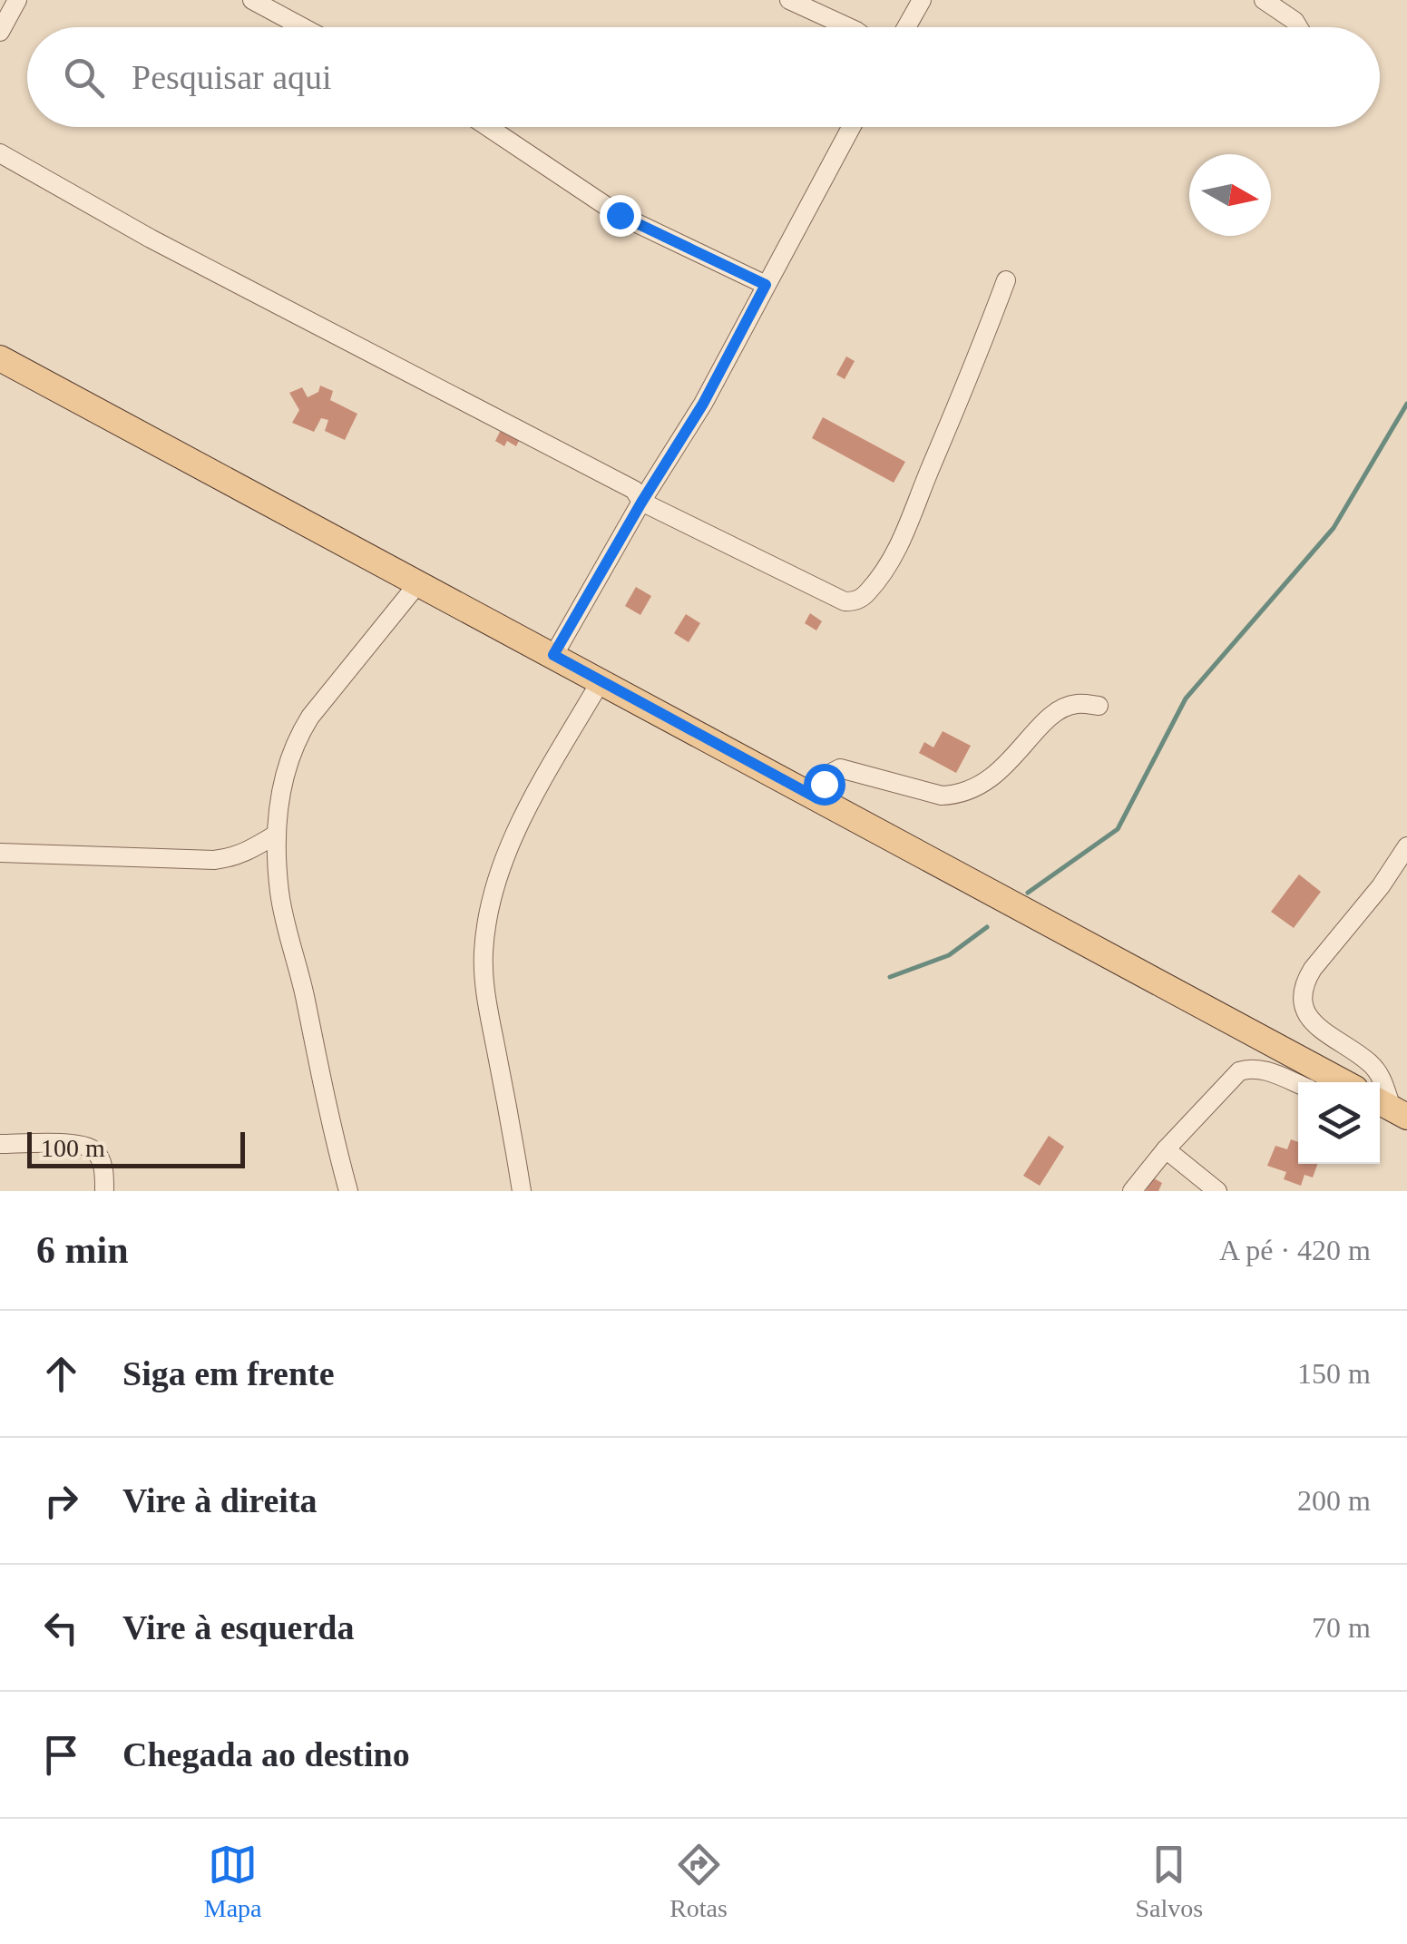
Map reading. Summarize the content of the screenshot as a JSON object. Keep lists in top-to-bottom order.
{
  "scale_bar": "100 m",
  "north": "right",
  "page": {
    "search": "Pesquisar aqui",
    "scale": "100 m",
    "heading": ["6 min", "A pé · 420 m"],
    "list": [
      ["Siga em frente", "150 m"],
      ["Vire à direita", "200 m"],
      ["Vire à esquerda", "70 m"],
      "Chegada ao destino"
    ],
    "nav": ["Mapa", "Rotas", "Salvos"]
  }
}
